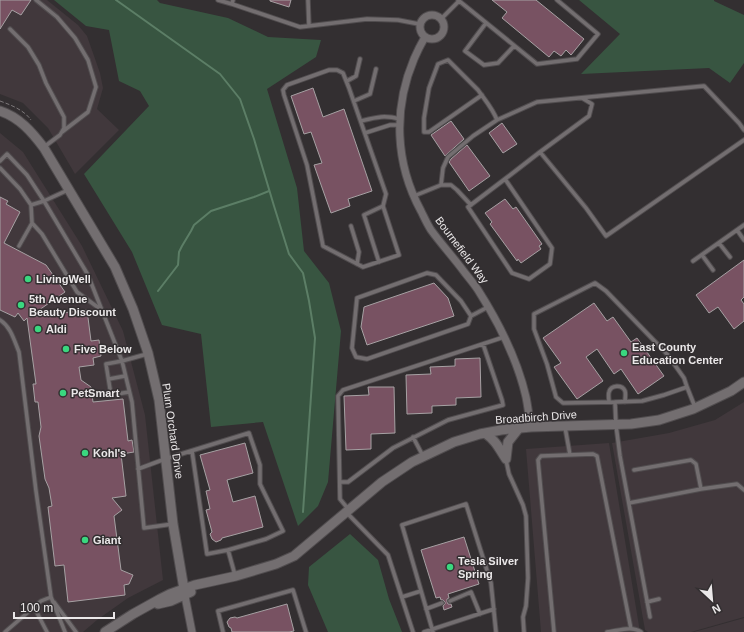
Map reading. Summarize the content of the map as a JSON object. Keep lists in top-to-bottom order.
{
  "streets": {
    "street": ["Bournefield Way", "Broadbirch Drive", "Plum Orchard Drive"]
  },
  "crossings": [
    ["Bournefield Way", "Broadbirch Drive"],
    ["Broadbirch Drive", "Plum Orchard Drive"]
  ],
  "places": [
    "LivingWell",
    "5th Avenue Beauty Discount",
    "Aldi",
    "Five Below",
    "East County Education Center",
    "PetSmart",
    "Kohl's",
    "Giant",
    "Tesla Silver Spring"
  ],
  "scale_bar": "100 m",
  "north": "bottom right"
}
